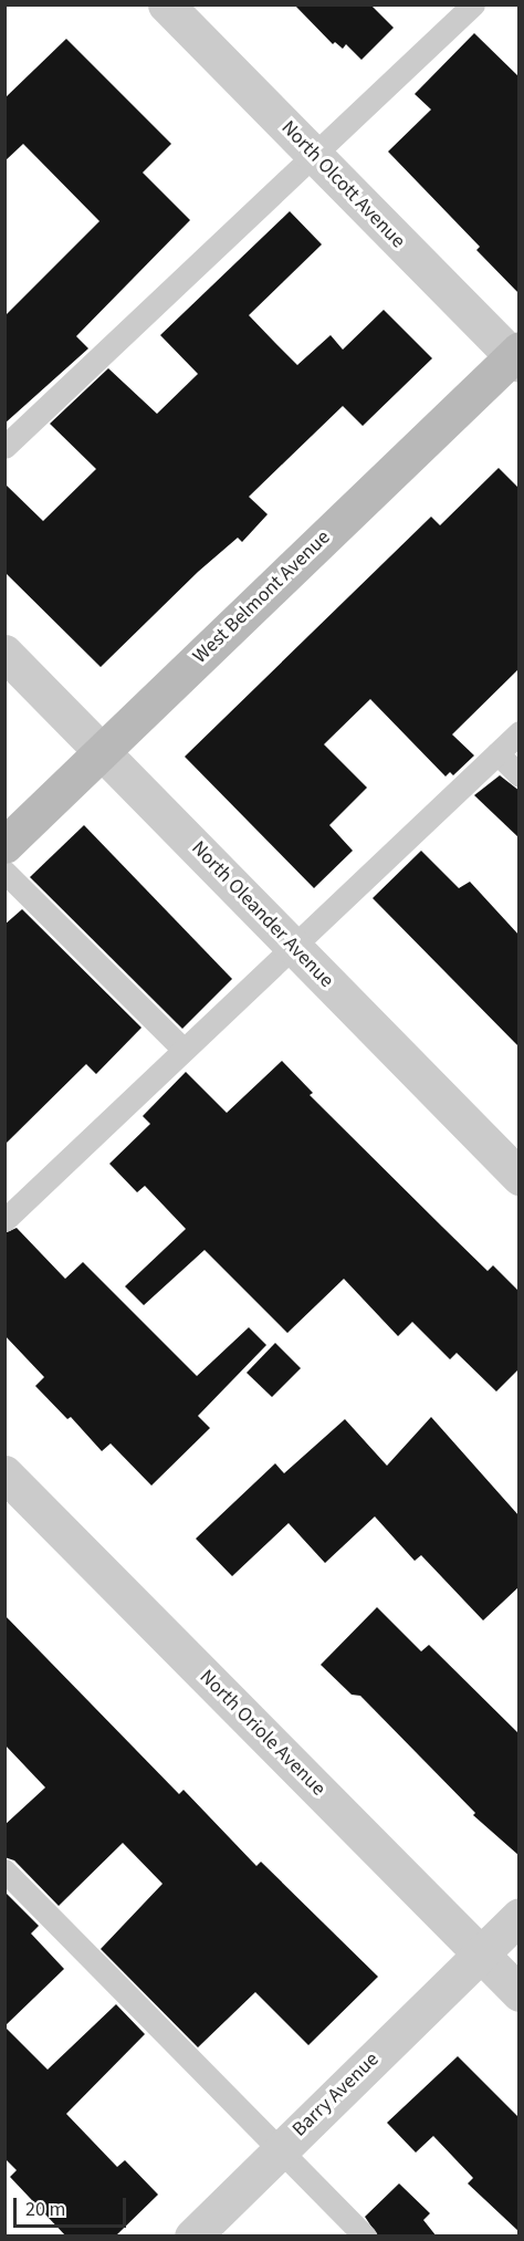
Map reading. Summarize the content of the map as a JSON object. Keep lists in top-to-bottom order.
{
  "streets": {
    "main road": ["West Belmont Avenue"],
    "street": [
      "North Olcott Avenue",
      "North Oleander Avenue",
      "North Oriole Avenue",
      "Barry Avenue"
    ]
  },
  "crossings": [
    ["North Olcott Avenue", "West Belmont Avenue"],
    ["West Belmont Avenue", "North Oleander Avenue"],
    ["North Oriole Avenue", "Barry Avenue"]
  ],
  "scale_bar": "20 m"
}
